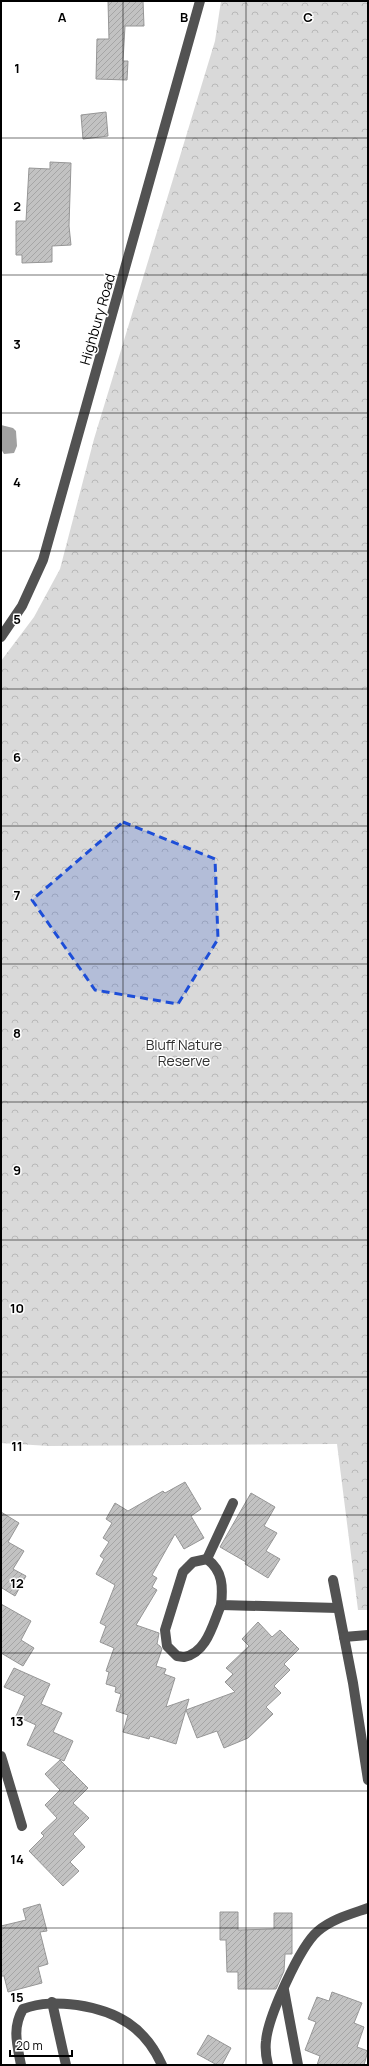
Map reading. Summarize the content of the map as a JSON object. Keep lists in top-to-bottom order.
{
  "streets": {
    "street": ["Highbury Road"]
  },
  "parks": ["Bluff Nature Reserve"],
  "scale_bar": "20 m",
  "grid": {
    "columns": ["A", "B", "C"],
    "rows": [
      "1",
      "2",
      "3",
      "4",
      "5",
      "6",
      "7",
      "8",
      "9",
      "10",
      "11",
      "12",
      "13",
      "14",
      "15"
    ]
  }
}
